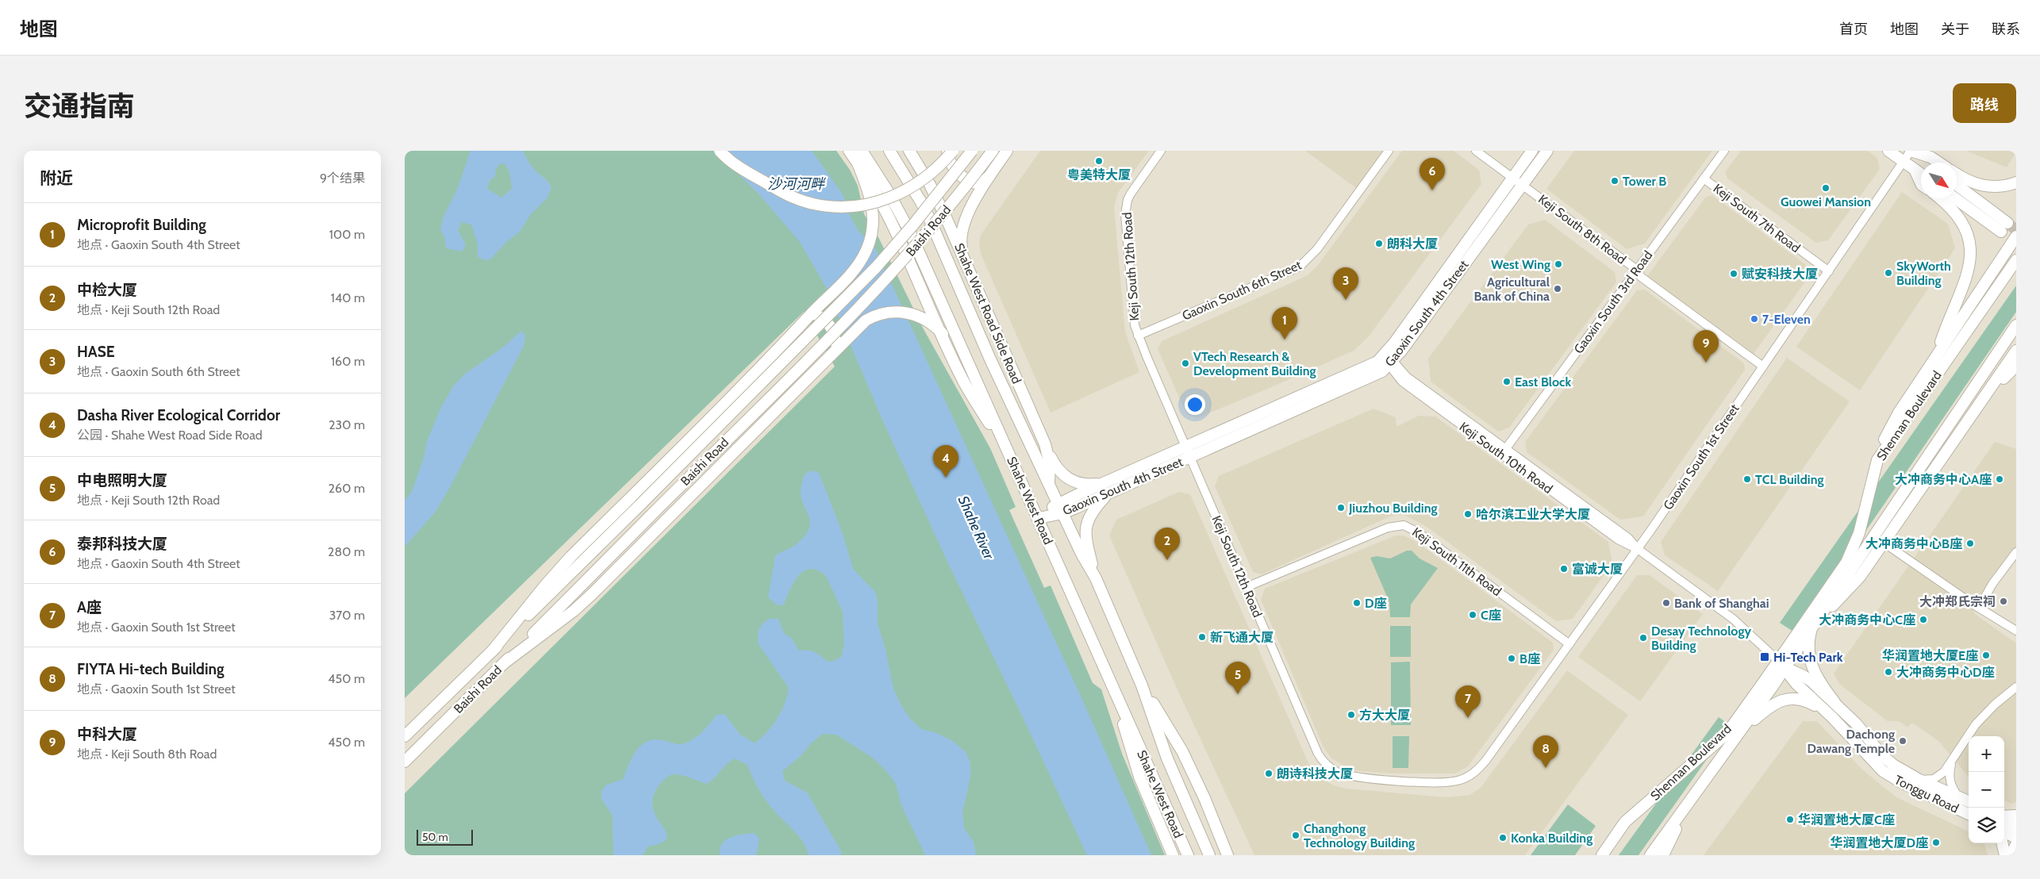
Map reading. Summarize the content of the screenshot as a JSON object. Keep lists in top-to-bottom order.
{
  "streets": {
    "main road": [
      "Baishi Road",
      "Shahe West Road Side Road",
      "Gaoxin South 4th Street",
      "Shennan Boulevard",
      "Shahe West Road",
      "Tonggu Road"
    ],
    "street": [
      "Keji South 7th Road",
      "Keji South 8th Road",
      "Keji South 12th Road",
      "Gaoxin South 6th Street",
      "Gaoxin South 3rd Road",
      "Gaoxin South 1st Street",
      "Keji South 10th Road",
      "Keji South 11th Road"
    ]
  },
  "crossings": [
    ["Keji South 7th Road", "Gaoxin South 3rd Road"],
    ["Keji South 7th Road", "Gaoxin South 1st Street"],
    ["Keji South 8th Road", "Gaoxin South 3rd Road"],
    ["Keji South 8th Road", "Gaoxin South 4th Street"],
    ["Keji South 8th Road", "Gaoxin South 1st Street"],
    ["Keji South 12th Road", "Gaoxin South 6th Street"],
    ["Keji South 12th Road", "Gaoxin South 4th Street"],
    ["Keji South 12th Road", "Gaoxin South 1st Street"],
    ["Keji South 12th Road", "Keji South 11th Road"],
    ["Gaoxin South 3rd Road", "Keji South 10th Road"],
    ["Shahe West Road Side Road", "Shahe West Road"],
    ["Gaoxin South 4th Street", "Keji South 10th Road"],
    ["Gaoxin South 4th Street", "Shahe West Road"],
    ["Shennan Boulevard", "Keji South 10th Road"],
    ["Shennan Boulevard", "Tonggu Road"],
    ["Gaoxin South 1st Street", "Keji South 10th Road"],
    ["Gaoxin South 1st Street", "Keji South 11th Road"],
    ["Keji South 10th Road", "Tonggu Road"]
  ],
  "water": ["沙河河畔", "Shahe River"],
  "places": {
    "other": [
      "粤美特大厦",
      "Tower B",
      "Guowei Mansion",
      "朗科大厦",
      "West Wing",
      "SkyWorth Building",
      "赋安科技大厦",
      "Agricultural Bank of China",
      "7-Eleven",
      "VTech Research & Development Building",
      "East Block",
      "TCL Building",
      "大冲商务中心A座",
      "Jiuzhou Building",
      "哈尔滨工业大学大厦",
      "大冲商务中心B座",
      "富诚大厦",
      "大冲郑氏宗祠",
      "D座",
      "Bank of Shanghai",
      "C座",
      "大冲商务中心C座",
      "新飞通大厦",
      "Desay Technology Building",
      "华润置地大厦E座",
      "B座",
      "大冲商务中心D座",
      "方大大厦",
      "Dachong Dawang Temple",
      "朗诗科技大厦",
      "华润置地大厦C座",
      "Changhong Technology Building",
      "Konka Building",
      "华润置地大厦D座"
    ],
    "transit": ["Hi-Tech Park"]
  },
  "scale_bar": "50 m",
  "north": "bottom right",
  "page": {
    "header": "地图",
    "nav": [
      "首页",
      "地图",
      "关于",
      "联系"
    ],
    "title": "交通指南",
    "buttons": "路线",
    "heading": ["附近", "9个结果"],
    "pins": [
      "6",
      "3",
      "1",
      "9",
      "4",
      "2",
      "5",
      "7",
      "8"
    ],
    "list": [
      {
        "mark": "1",
        "name": "Microprofit Building",
        "note": "地点 · Gaoxin South 4th Street",
        "value": "100 m"
      },
      {
        "mark": "2",
        "name": "中检大厦",
        "note": "地点 · Keji South 12th Road",
        "value": "140 m"
      },
      {
        "mark": "3",
        "name": "HASE",
        "note": "地点 · Gaoxin South 6th Street",
        "value": "160 m"
      },
      {
        "mark": "4",
        "name": "Dasha River Ecological Corridor",
        "note": "公园 · Shahe West Road Side Road",
        "value": "230 m"
      },
      {
        "mark": "5",
        "name": "中电照明大厦",
        "note": "地点 · Keji South 12th Road",
        "value": "260 m"
      },
      {
        "mark": "6",
        "name": "泰邦科技大厦",
        "note": "地点 · Gaoxin South 4th Street",
        "value": "280 m"
      },
      {
        "mark": "7",
        "name": "A座",
        "note": "地点 · Gaoxin South 1st Street",
        "value": "370 m"
      },
      {
        "mark": "8",
        "name": "FIYTA Hi-tech Building",
        "note": "地点 · Gaoxin South 1st Street",
        "value": "450 m"
      },
      {
        "mark": "9",
        "name": "中科大厦",
        "note": "地点 · Keji South 8th Road",
        "value": "450 m"
      }
    ],
    "map_buttons": ["+", "−"],
    "scale": "50 m"
  }
}
